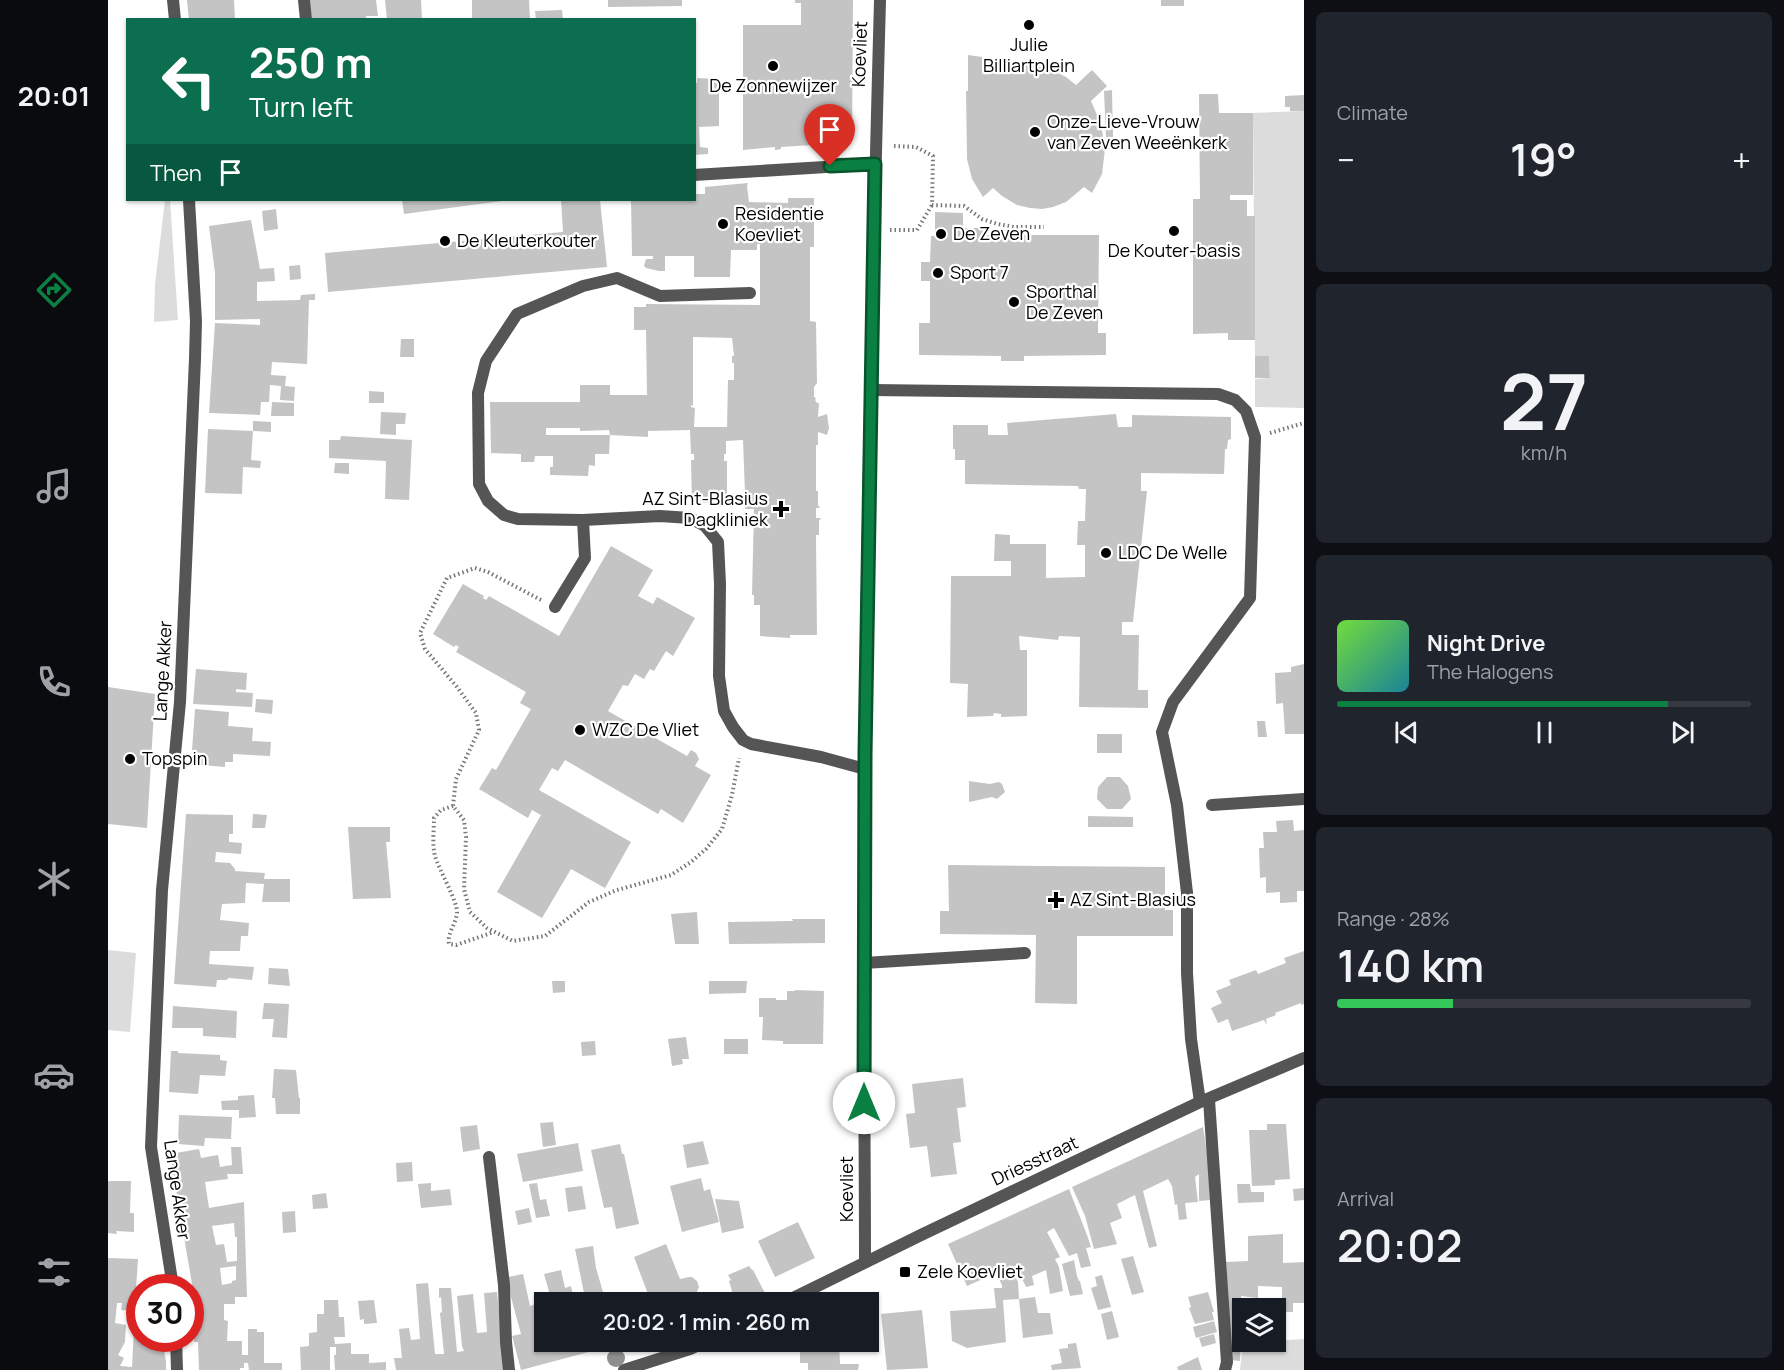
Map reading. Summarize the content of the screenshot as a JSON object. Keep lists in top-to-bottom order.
{
  "streets": {
    "street": ["Koevliet", "Lange Akker", "Driesstraat"]
  },
  "crossings": [
    ["Koevliet", "Driesstraat"]
  ],
  "places": {
    "other": [
      "Julie Billiartplein",
      "De Zonnewijzer",
      "Onze-Lieve-Vrouw van Zeven Weeënkerk",
      "Residentie Koevliet",
      "De Kouter-basis",
      "De Zeven",
      "De Kleuterkouter",
      "Sport 7",
      "Sporthal De Zeven",
      "LDC De Welle",
      "WZC De Vliet",
      "Topspin"
    ],
    "health": ["AZ Sint-Blasius Dagkliniek", "AZ Sint-Blasius"],
    "transit": ["Zele Koevliet"]
  },
  "page": {
    "tabs": "20:01",
    "tile": [
      "Climate",
      ["27", "km/h"],
      ["Range · 28%", "140 km"],
      ["Arrival", "20:02"]
    ],
    "turn": ["250 m", "Turn left"],
    "heat": ["−", "19°", "+"],
    "then": "Then",
    "song": ["Night Drive", "The Halogens"],
    "limit": "30",
    "trip": "20:02 · 1 min · 260 m"
  }
}
